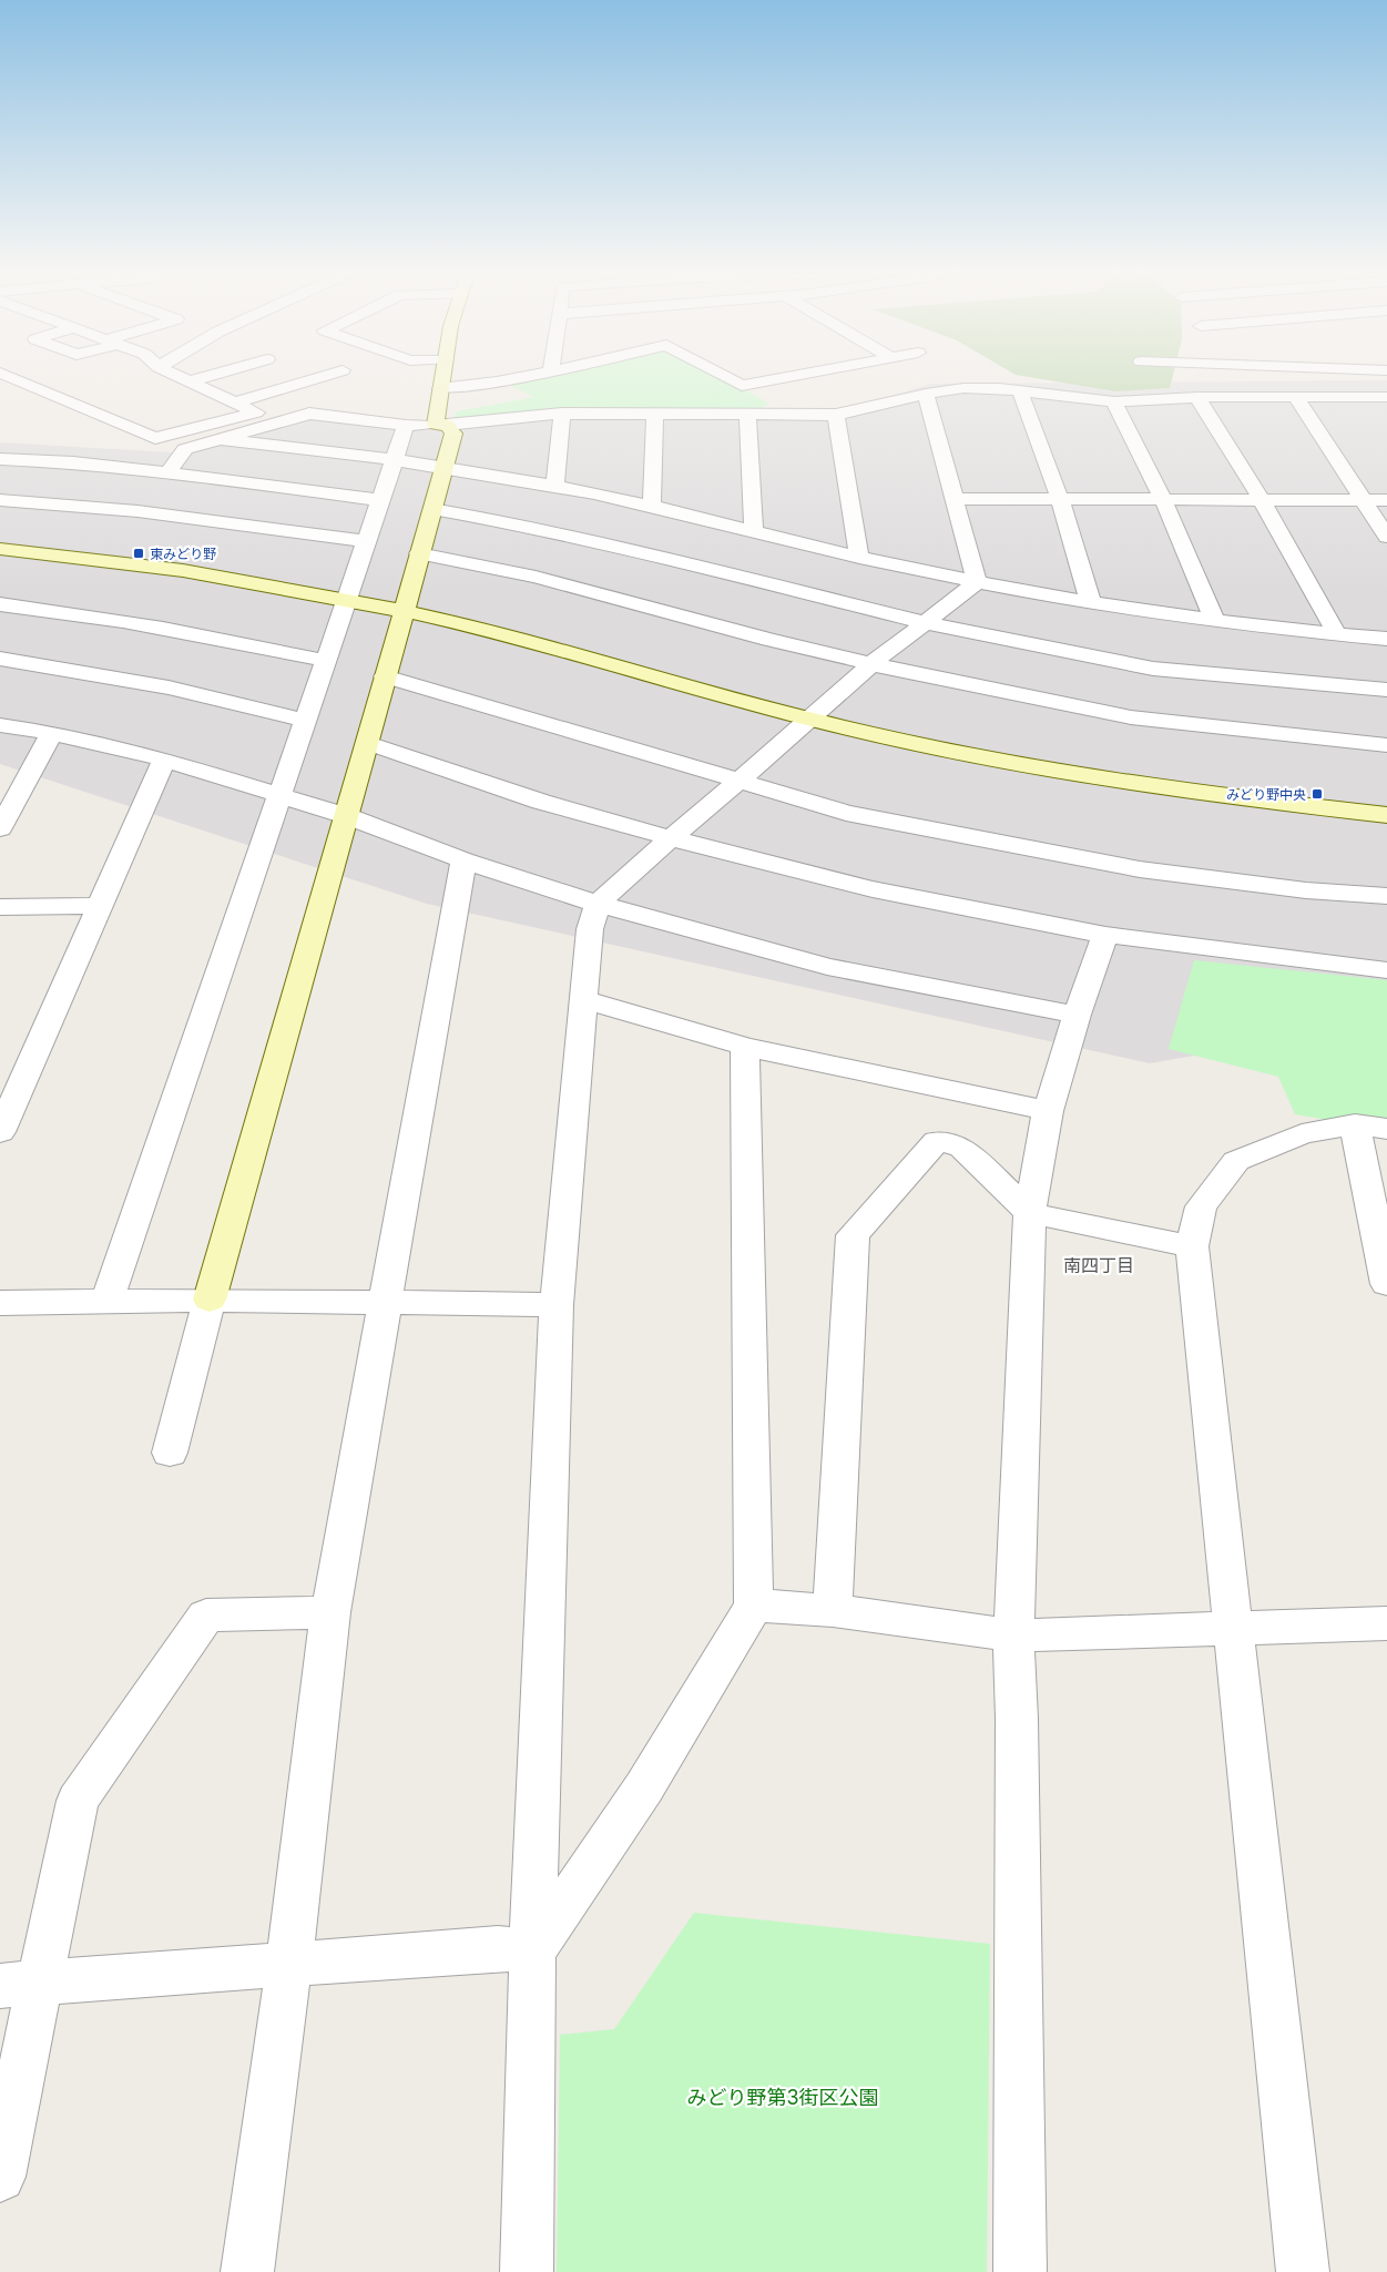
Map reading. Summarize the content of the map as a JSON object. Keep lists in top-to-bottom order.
{
  "districts": ["南四丁目"],
  "parks": ["みどり野第3街区公園"],
  "places": {
    "transit": ["東みどり野", "みどり野中央"]
  }
}
